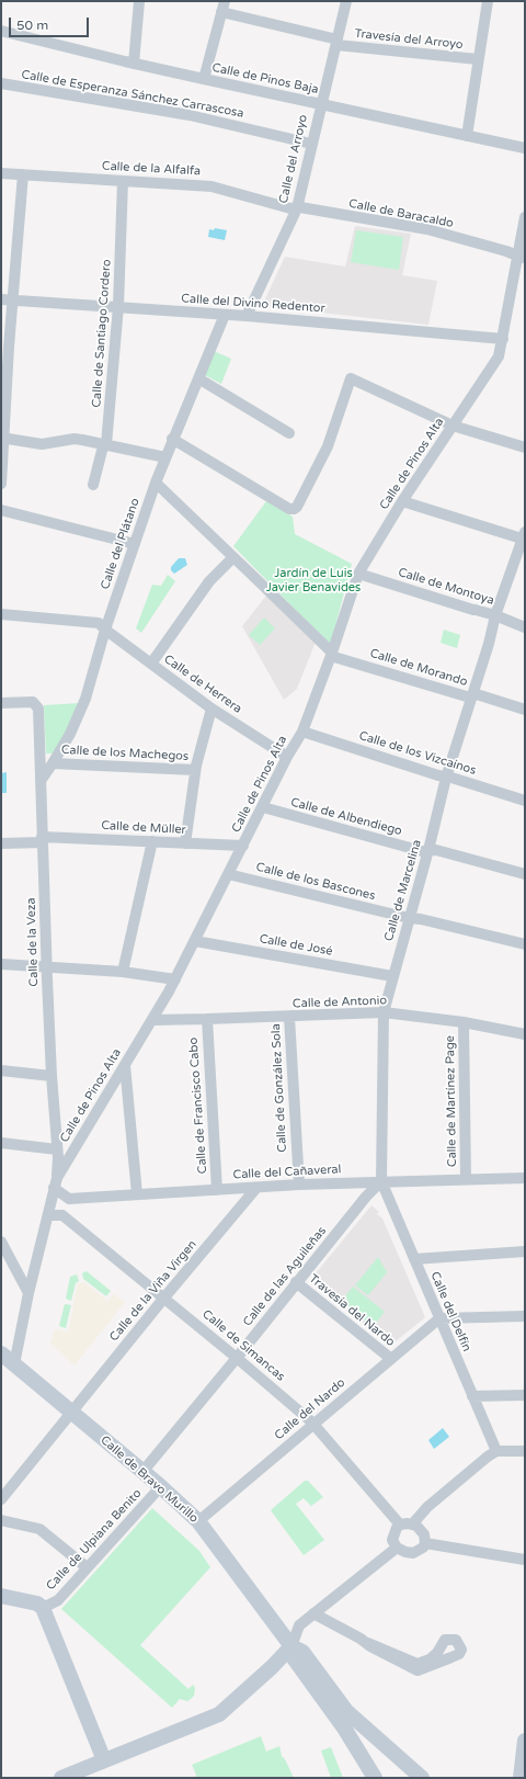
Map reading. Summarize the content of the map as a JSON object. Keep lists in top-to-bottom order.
{
  "streets": {
    "main road": ["Calle de Bravo Murillo"],
    "street": [
      "Travesía del Arroyo",
      "Calle de Pinos Baja",
      "Calle de Esperanza Sánchez Carrascosa",
      "Calle del Arroyo",
      "Calle de la Alfalfa",
      "Calle de Baracaldo",
      "Calle del Divino Redentor",
      "Calle de Santiago Cordero",
      "Calle de Pinos Alta",
      "Calle del Plátano",
      "Calle de Montoya",
      "Calle de Morando",
      "Calle de Herrera",
      "Calle de los Machegos",
      "Calle de los Vizcaínos",
      "Calle de Albendiego",
      "Calle de Müller",
      "Calle de los Bascones",
      "Calle de Marcelina",
      "Calle de la Veza",
      "Calle de José",
      "Calle de Antonio",
      "Calle de González Sola",
      "Calle de Martínez Page",
      "Calle de Francisco Cabo",
      "Calle del Cañaveral",
      "Calle de las Aguileñas",
      "Calle de la Viña Virgen",
      "Travesía del Nardo",
      "Calle del Delfín",
      "Calle de Simancas",
      "Calle del Nardo",
      "Calle de Ulpiana Benito"
    ]
  },
  "crossings": [
    ["Travesía del Arroyo", "Calle del Arroyo"],
    ["Calle de Pinos Baja", "Calle del Arroyo"],
    ["Calle de Esperanza Sánchez Carrascosa", "Calle del Arroyo"],
    ["Calle del Arroyo", "Calle de la Alfalfa"],
    ["Calle del Arroyo", "Calle de Baracaldo"],
    ["Calle del Arroyo", "Calle del Divino Redentor"],
    ["Calle de la Alfalfa", "Calle de Baracaldo"],
    ["Calle de la Alfalfa", "Calle de Santiago Cordero"],
    ["Calle de Baracaldo", "Calle de Pinos Alta"],
    ["Calle del Divino Redentor", "Calle de Santiago Cordero"],
    ["Calle del Divino Redentor", "Calle de Pinos Alta"],
    ["Calle del Divino Redentor", "Calle del Plátano"],
    ["Calle de Pinos Alta", "Calle de Montoya"],
    ["Calle de Pinos Alta", "Calle de Morando"],
    ["Calle de Pinos Alta", "Calle de Herrera"],
    ["Calle de Pinos Alta", "Calle de los Vizcaínos"],
    ["Calle de Pinos Alta", "Calle de Albendiego"],
    ["Calle de Pinos Alta", "Calle de Müller"],
    ["Calle de Pinos Alta", "Calle de los Bascones"],
    ["Calle de Pinos Alta", "Calle de la Veza"],
    ["Calle de Pinos Alta", "Calle de José"],
    ["Calle de Pinos Alta", "Calle de Antonio"],
    ["Calle de Pinos Alta", "Calle de Bravo Murillo"],
    ["Calle del Plátano", "Calle de Morando"],
    ["Calle del Plátano", "Calle de Herrera"],
    ["Calle del Plátano", "Calle de los Machegos"],
    ["Calle del Plátano", "Calle de la Veza"],
    ["Calle de Montoya", "Calle de Marcelina"],
    ["Calle de Morando", "Calle de Marcelina"],
    ["Calle de los Vizcaínos", "Calle de Marcelina"],
    ["Calle de Albendiego", "Calle de Marcelina"],
    ["Calle de Müller", "Calle de la Veza"],
    ["Calle de los Bascones", "Calle de Marcelina"],
    ["Calle de Marcelina", "Calle de José"],
    ["Calle de Marcelina", "Calle de Antonio"],
    ["Calle de Marcelina", "Calle del Cañaveral"],
    ["Calle de Marcelina", "Calle de las Aguileñas"],
    ["Calle de Marcelina", "Calle del Delfín"],
    ["Calle de Antonio", "Calle de González Sola"],
    ["Calle de Antonio", "Calle de Martínez Page"],
    ["Calle de Antonio", "Calle de Francisco Cabo"],
    ["Calle de González Sola", "Calle del Cañaveral"],
    ["Calle de Martínez Page", "Calle del Cañaveral"],
    ["Calle de Francisco Cabo", "Calle del Cañaveral"],
    ["Calle del Cañaveral", "Calle de las Aguileñas"],
    ["Calle del Cañaveral", "Calle de la Viña Virgen"],
    ["Calle del Cañaveral", "Calle del Delfín"],
    ["Calle de las Aguileñas", "Travesía del Nardo"],
    ["Calle de las Aguileñas", "Calle del Delfín"],
    ["Calle de las Aguileñas", "Calle de Simancas"],
    ["Calle de las Aguileñas", "Calle de Bravo Murillo"],
    ["Calle de la Viña Virgen", "Calle de Simancas"],
    ["Calle de la Viña Virgen", "Calle de Bravo Murillo"],
    ["Travesía del Nardo", "Calle del Nardo"],
    ["Calle del Delfín", "Calle del Nardo"],
    ["Calle de Simancas", "Calle del Nardo"],
    ["Calle del Nardo", "Calle de Bravo Murillo"],
    ["Calle de Bravo Murillo", "Calle de Ulpiana Benito"]
  ],
  "parks": ["Jardín de Luis Javier Benavides"],
  "scale_bar": "50 m"
}
